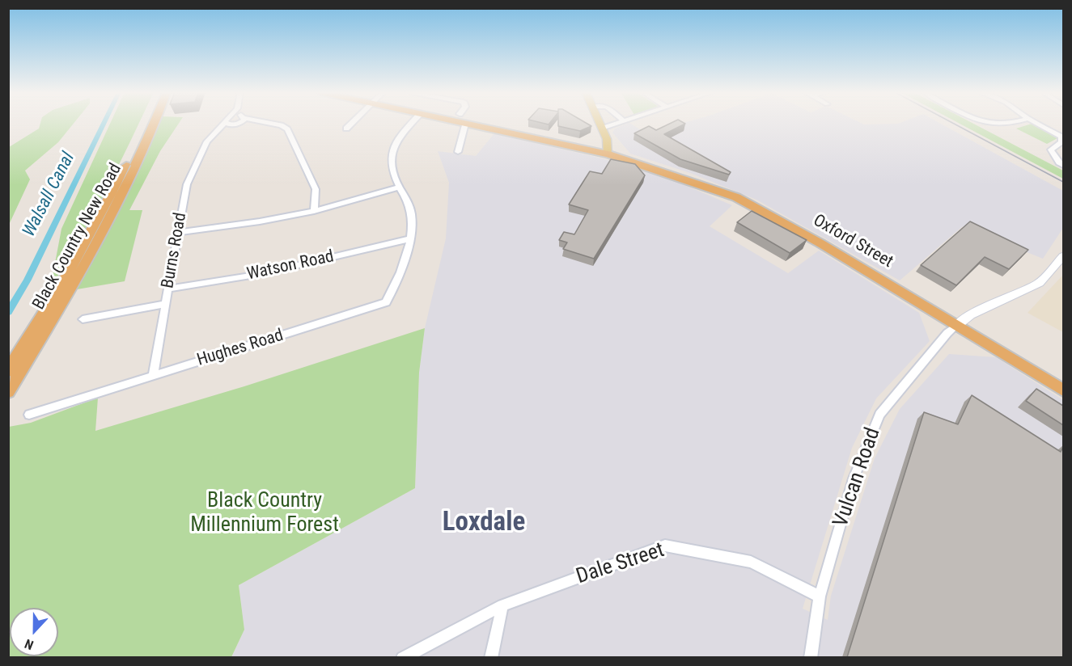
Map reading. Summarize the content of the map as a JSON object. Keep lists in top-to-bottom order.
{
  "streets": {
    "highway": ["Black Country New Road", "Oxford Street"],
    "street": [
      "Burns Road",
      "Watson Road",
      "Hughes Road",
      "Vulcan Road",
      "Dale Street"
    ]
  },
  "crossings": [
    ["Oxford Street", "Vulcan Road"],
    ["Burns Road", "Watson Road"],
    ["Burns Road", "Hughes Road"],
    ["Watson Road", "Hughes Road"],
    ["Vulcan Road", "Dale Street"]
  ],
  "districts": ["Loxdale"],
  "water": ["Walsall Canal"],
  "parks": ["Black Country Millennium Forest"],
  "north": "bottom"
}
